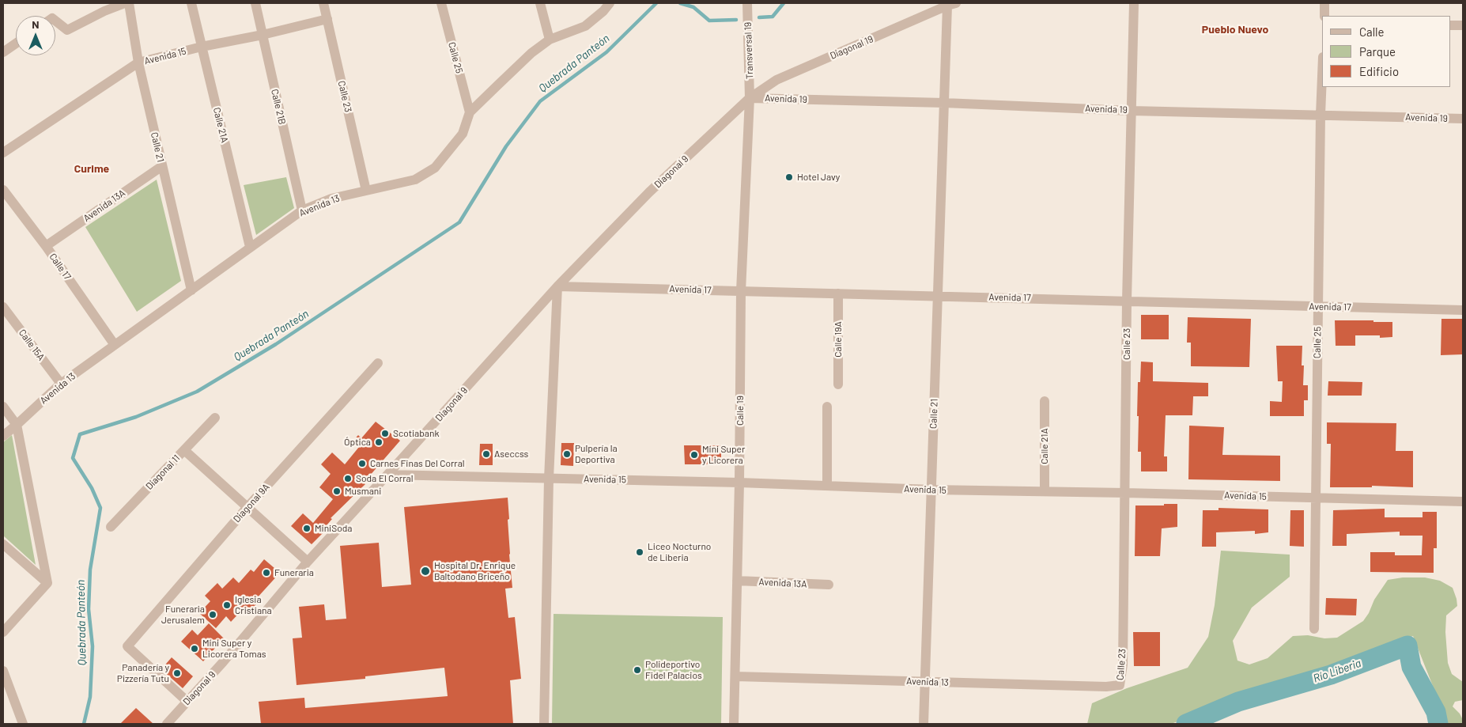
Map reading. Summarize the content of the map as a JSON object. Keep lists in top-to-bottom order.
{
  "streets": {
    "street": [
      "Diagonal 19",
      "Transversal 19",
      "Avenida 15",
      "Calle 25",
      "Calle 23",
      "Avenida 19",
      "Calle 21B",
      "Calle 21A",
      "Calle 21",
      "Diagonal 9",
      "Avenida 13A",
      "Avenida 13",
      "Calle 17",
      "Avenida 17",
      "Calle 19A",
      "Calle 15A",
      "Calle 19",
      "Diagonal 11",
      "Diagonal 9A"
    ]
  },
  "crossings": [
    ["Diagonal 19", "Transversal 19"],
    ["Diagonal 19", "Avenida 19"],
    ["Diagonal 19", "Calle 21"],
    ["Diagonal 19", "Diagonal 9"],
    ["Diagonal 19", "Calle 19"],
    ["Transversal 19", "Avenida 19"],
    ["Transversal 19", "Diagonal 9"],
    ["Transversal 19", "Calle 19"],
    ["Avenida 15", "Calle 25"],
    ["Avenida 15", "Calle 23"],
    ["Avenida 15", "Calle 21B"],
    ["Avenida 15", "Calle 21A"],
    ["Avenida 15", "Calle 21"],
    ["Avenida 15", "Diagonal 9"],
    ["Avenida 15", "Calle 19"],
    ["Calle 25", "Avenida 19"],
    ["Calle 25", "Avenida 13"],
    ["Calle 25", "Avenida 17"],
    ["Calle 23", "Avenida 19"],
    ["Calle 23", "Avenida 13"],
    ["Calle 23", "Avenida 17"],
    ["Avenida 19", "Calle 21"],
    ["Avenida 19", "Diagonal 9"],
    ["Avenida 19", "Calle 19"],
    ["Calle 21B", "Avenida 13"],
    ["Calle 21A", "Avenida 13"],
    ["Calle 21", "Avenida 13A"],
    ["Calle 21", "Avenida 13"],
    ["Calle 21", "Avenida 17"],
    ["Diagonal 9", "Avenida 17"],
    ["Diagonal 9", "Calle 19"],
    ["Diagonal 9", "Diagonal 9A"],
    ["Avenida 13A", "Calle 17"],
    ["Avenida 13A", "Calle 19"],
    ["Avenida 13", "Calle 17"],
    ["Avenida 13", "Calle 15A"],
    ["Avenida 13", "Calle 19"],
    ["Avenida 17", "Calle 19A"],
    ["Avenida 17", "Calle 19"]
  ],
  "districts": ["Pueblo Nuevo", "Curime"],
  "water": ["Quebrada Panteón", "Río Liberia"],
  "places": [
    "Hotel Javy",
    "Scotiabank",
    "Óptica",
    "Aseccss",
    "Pulpería la Deportiva",
    "Mini Super y Licorera",
    "Carnes Finas Del Corral",
    "Soda El Corral",
    "Musmani",
    "MiniSoda",
    "Liceo Nocturno de Liberia",
    "Hospital Dr. Enrique Baltodano Briceño",
    "Funeraria",
    "Iglesia Cristiana",
    "Funeraria Jerusalem",
    "Mini Super y Licorera Tomas",
    "Polideportivo Fidel Palacios",
    "Panadería y Pizzería Tutu"
  ],
  "legend": ["Calle", "Parque", "Edificio"],
  "north": "top"
}
